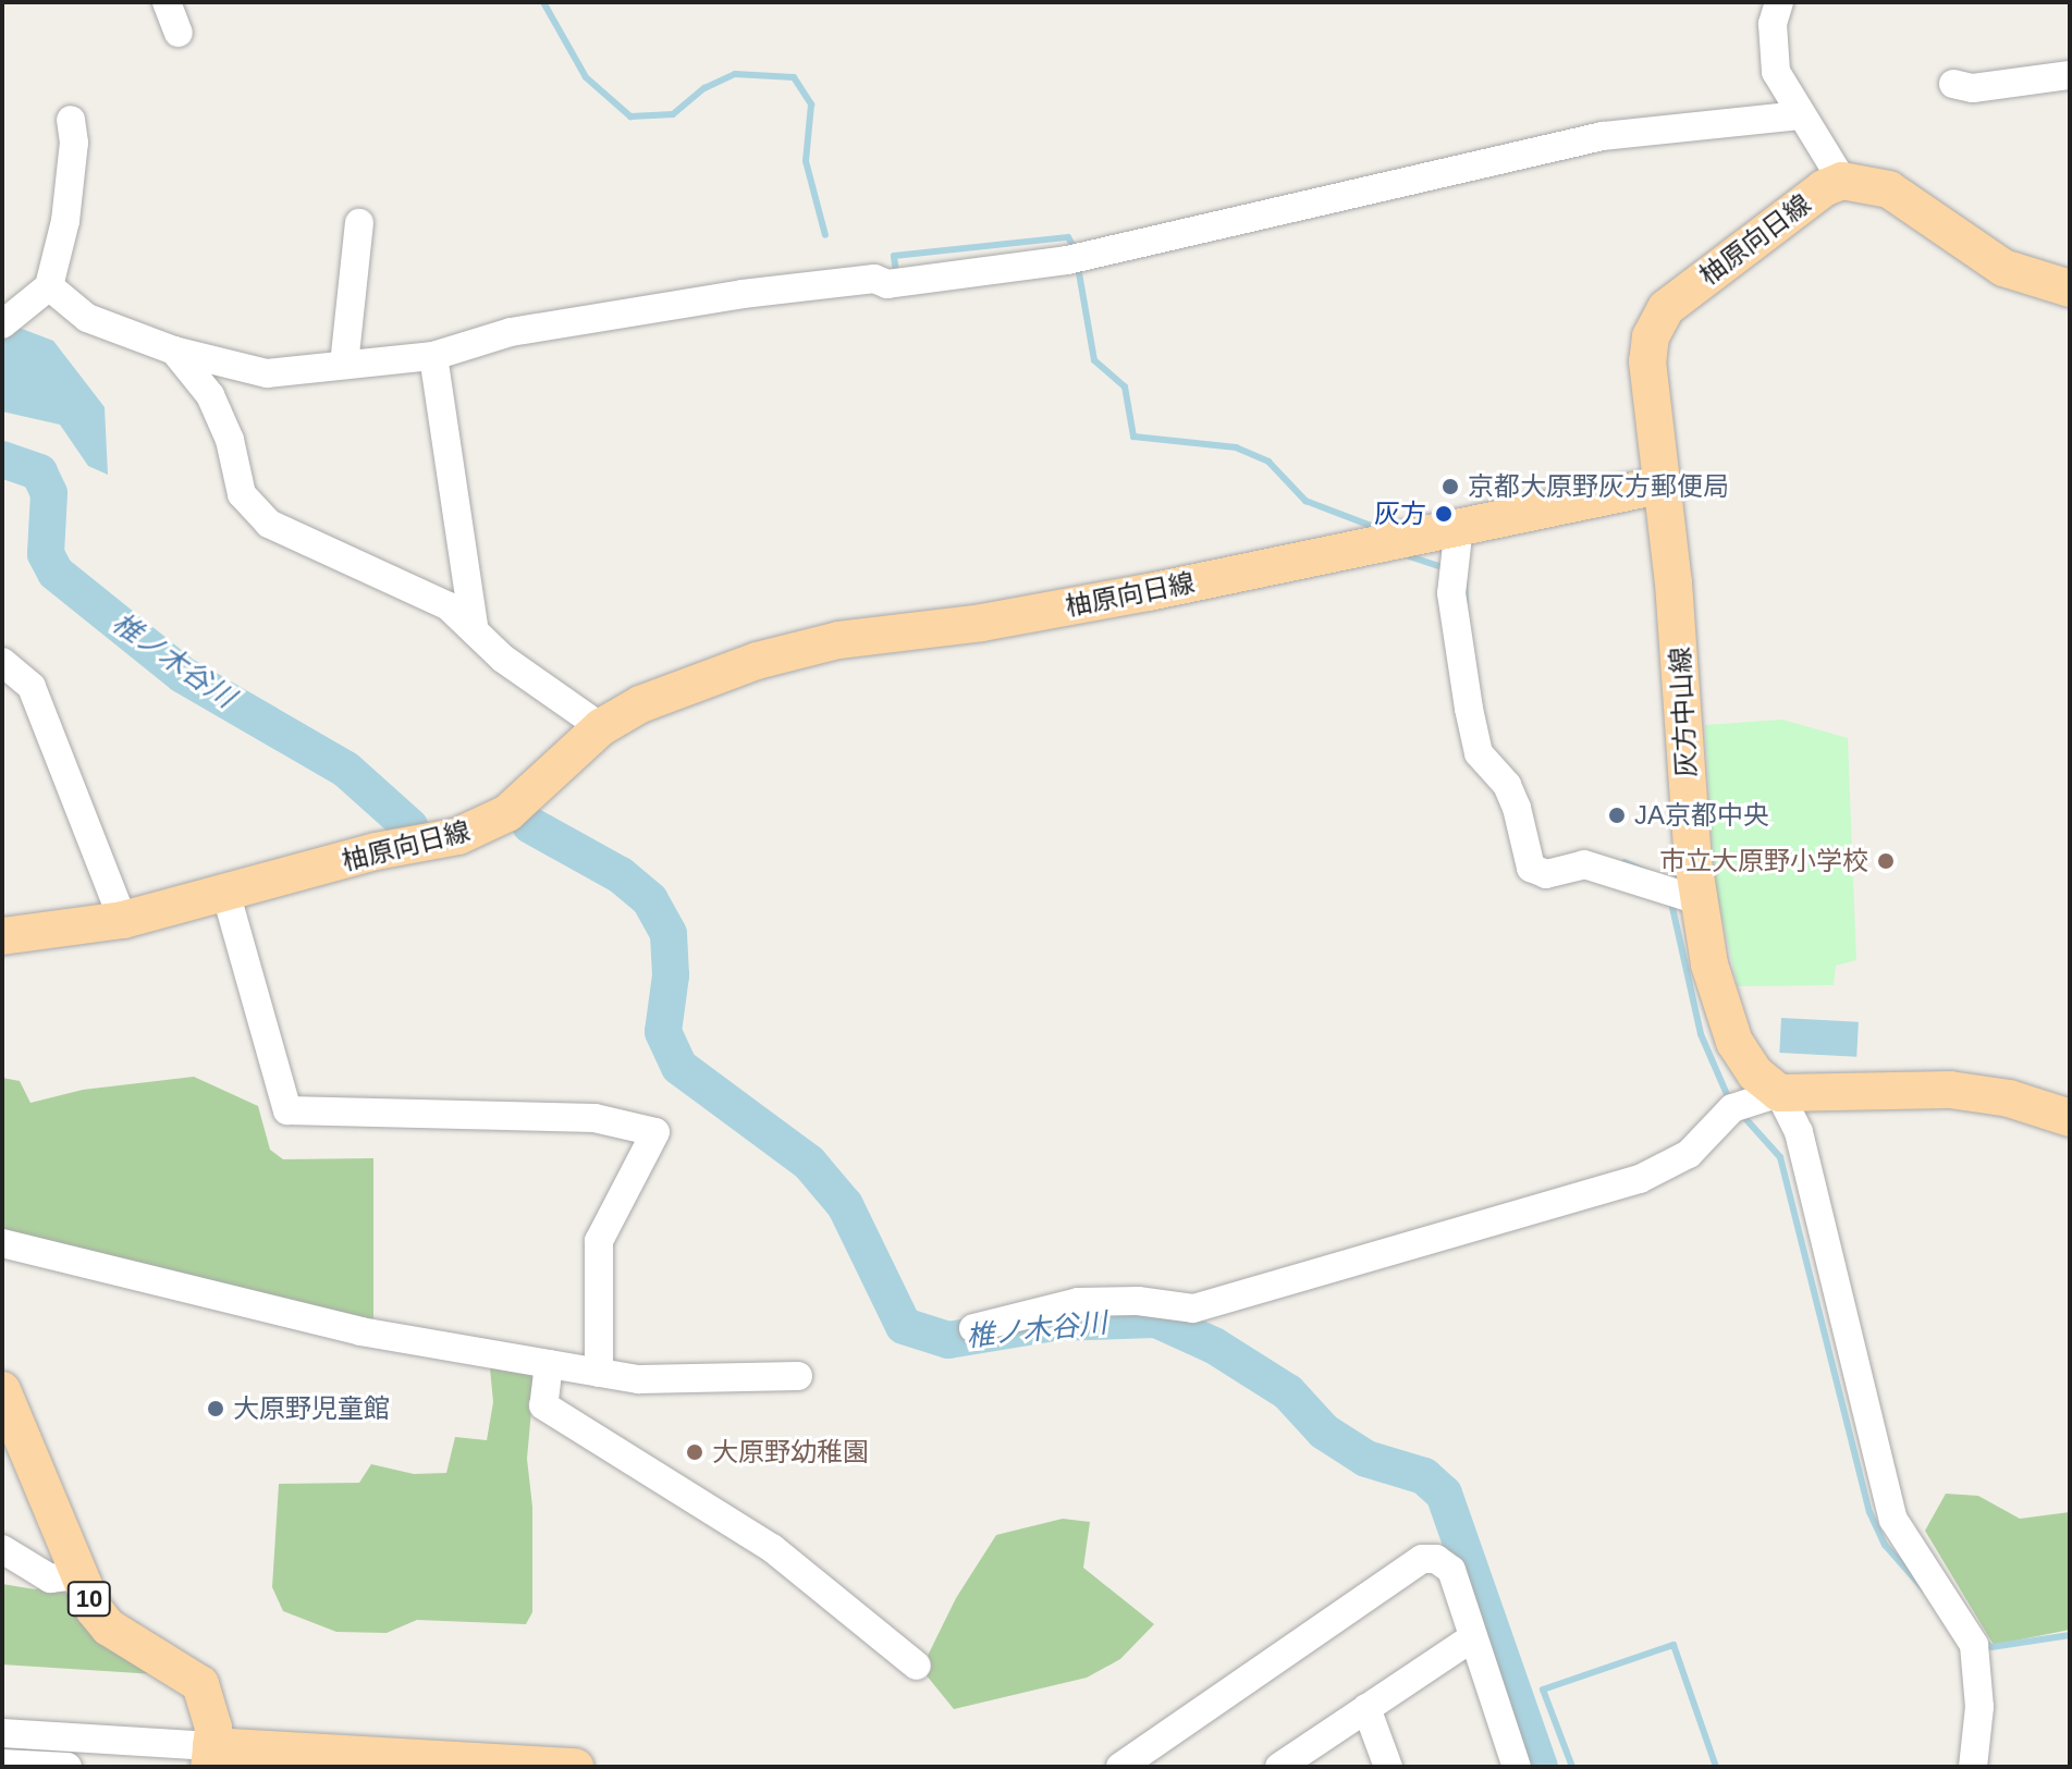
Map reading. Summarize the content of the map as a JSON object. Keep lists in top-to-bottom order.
{
  "streets": {
    "main road": ["柚原向日線", "灰方中山線", "10"]
  },
  "crossings": [
    ["柚原向日線", "灰方中山線"]
  ],
  "water": ["椎ノ木谷川"],
  "places": [
    "京都大原野灰方郵便局",
    "灰方",
    "JA京都中央",
    "市立大原野小学校",
    "大原野児童館",
    "大原野幼稚園"
  ]
}
